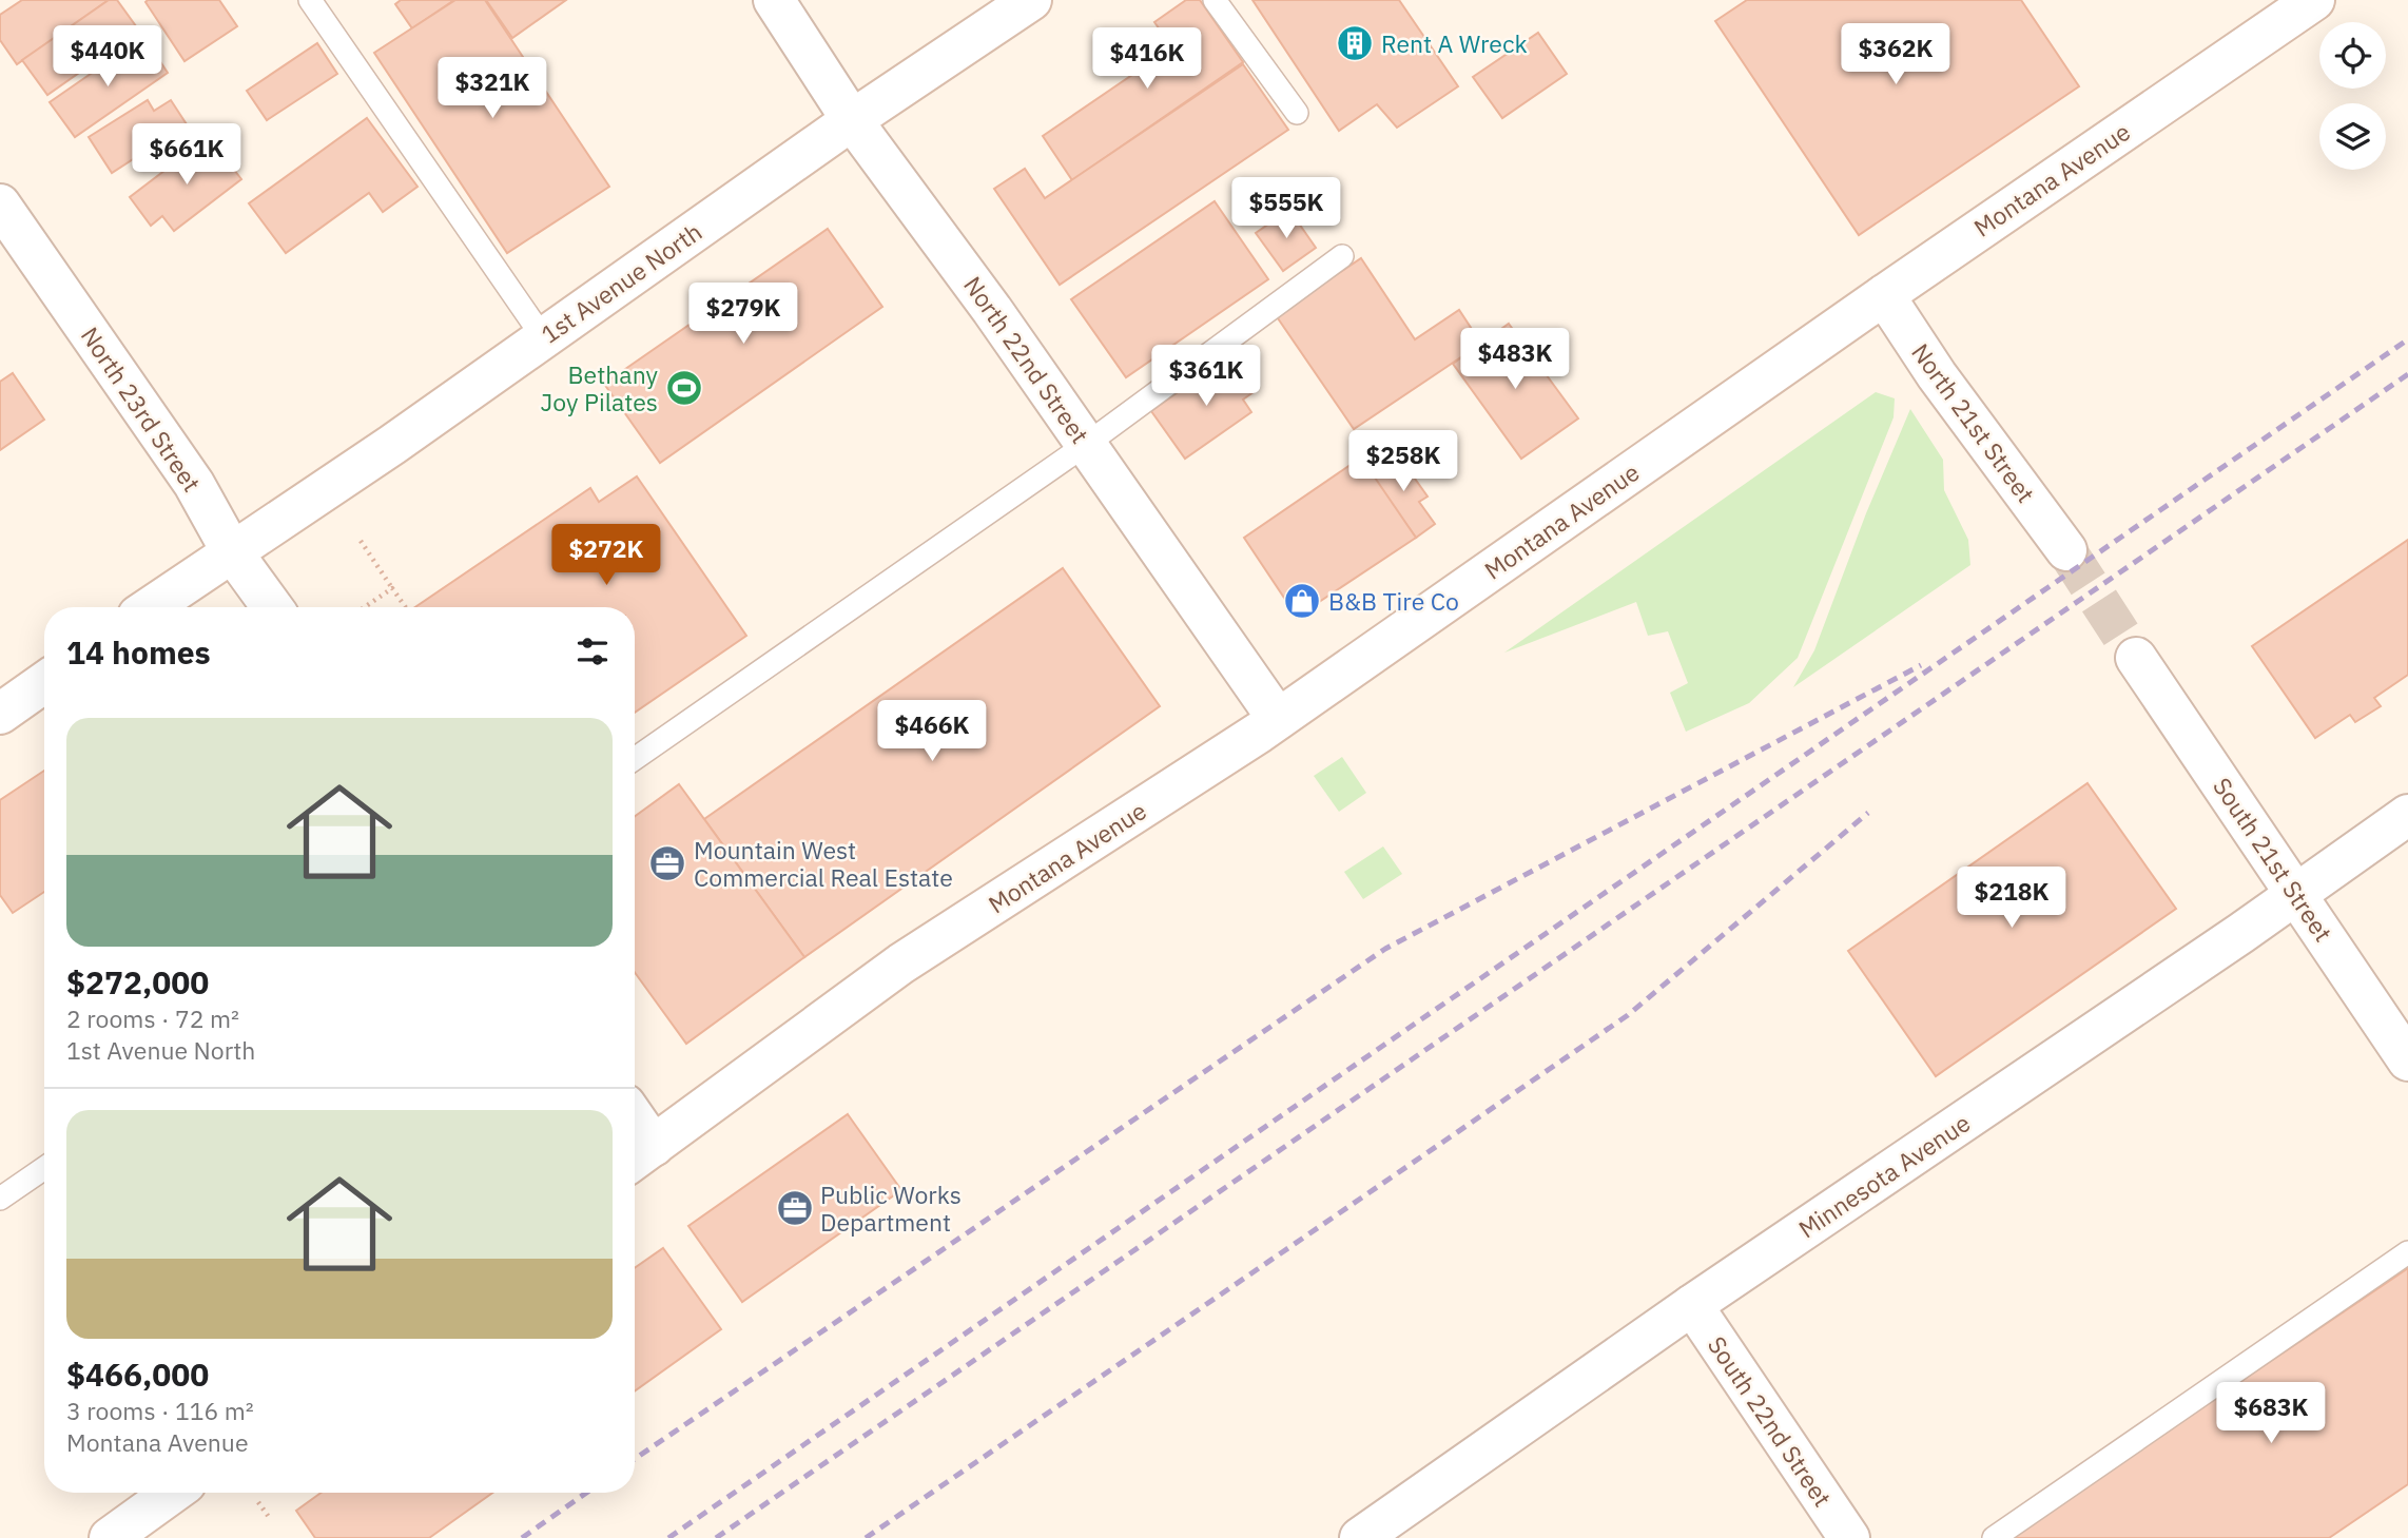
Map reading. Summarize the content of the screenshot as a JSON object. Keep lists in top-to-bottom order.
{
  "streets": {
    "street": [
      "Montana Avenue",
      "1st Avenue North",
      "North 22nd Street",
      "North 23rd Street",
      "North 21st Street",
      "South 21st Street",
      "Minnesota Avenue",
      "South 22nd Street"
    ]
  },
  "crossings": [
    ["Montana Avenue", "North 22nd Street"],
    ["Montana Avenue", "North 21st Street"],
    ["1st Avenue North", "North 22nd Street"],
    ["1st Avenue North", "North 23rd Street"],
    ["South 21st Street", "Minnesota Avenue"],
    ["Minnesota Avenue", "South 22nd Street"]
  ],
  "places": {
    "building": ["Rent A Wreck"],
    "sports": ["Bethany Joy Pilates"],
    "shop": ["B&B Tire Co"],
    "office": ["Mountain West Commercial Real Estate", "Public Works Department"]
  },
  "page": {
    "price": [
      "$362K",
      "$440K",
      "$416K",
      "$321K",
      "$661K",
      "$555K",
      "$279K",
      "$483K",
      "$361K",
      "$258K",
      "$272K",
      "$466K",
      "$218K",
      "$683K"
    ],
    "heading": "14 homes",
    "list": [
      {
        "name": "$272,000",
        "note": "2 rooms · 72 m² · 1st Avenue North"
      },
      {
        "name": "$466,000",
        "note": "3 rooms · 116 m² · Montana Avenue"
      }
    ]
  }
}
